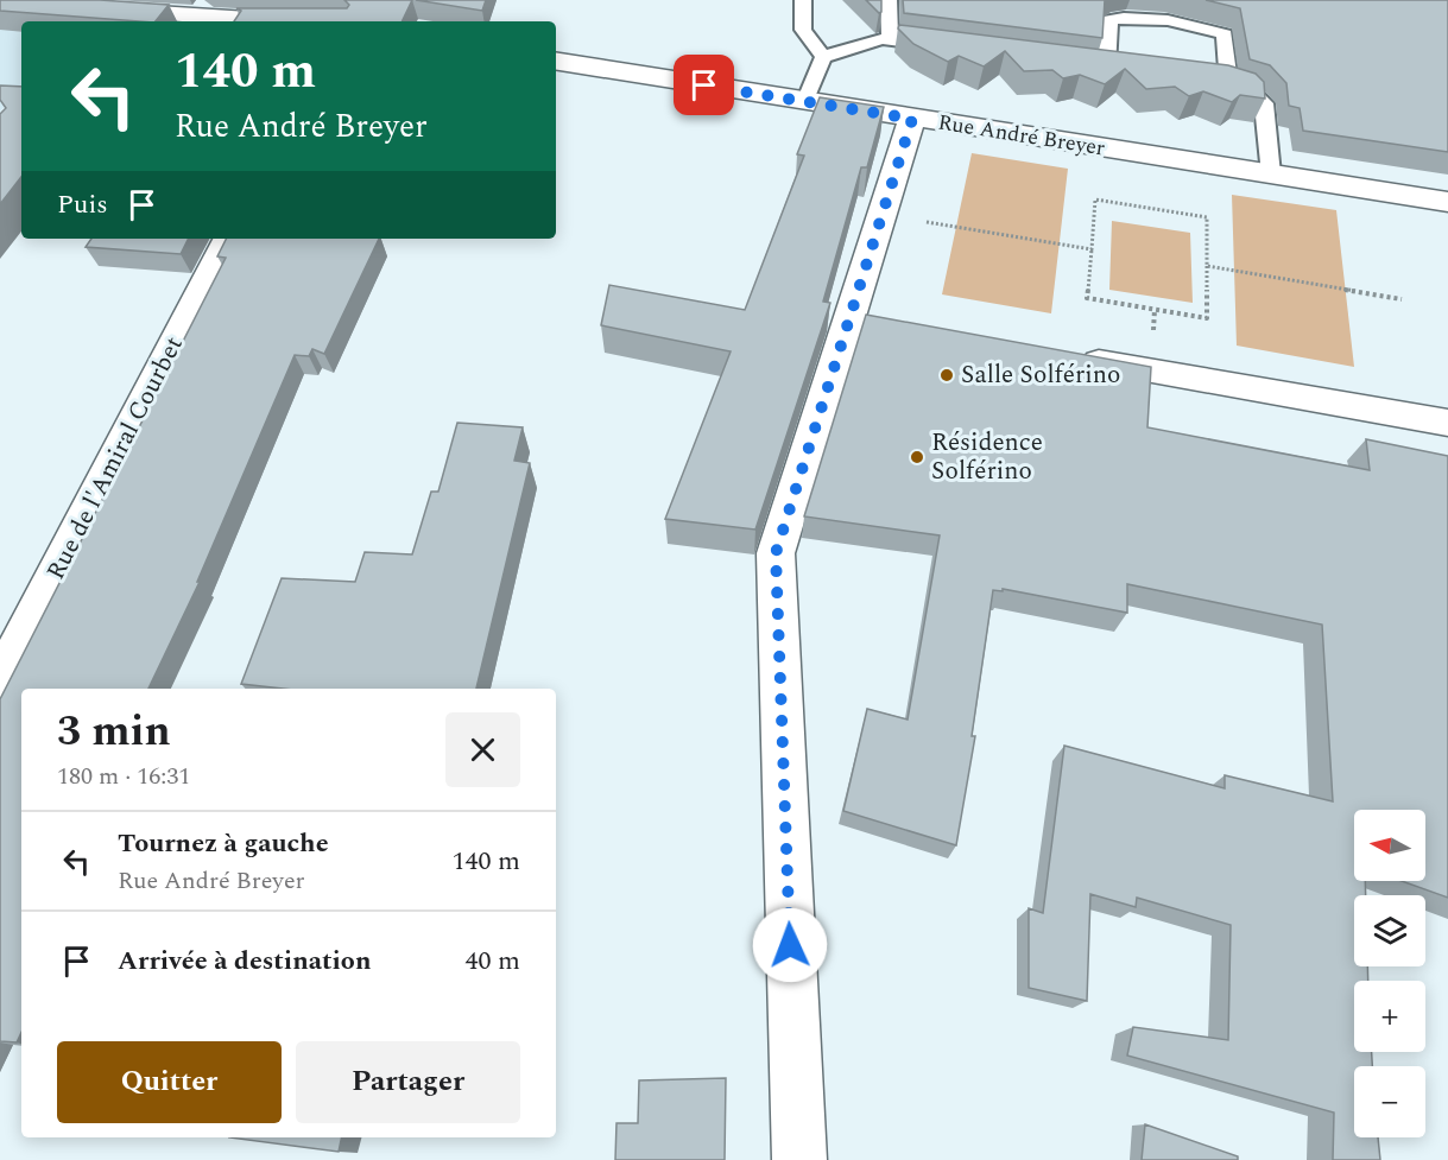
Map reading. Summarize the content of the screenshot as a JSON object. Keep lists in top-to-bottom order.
{
  "streets": {
    "street": ["Rue André Breyer", "Rue de l'Amiral Courbet"]
  },
  "places": ["Salle Solférino", "Résidence Solférino"],
  "north": "left",
  "page": {
    "turn": ["140 m", "Rue André Breyer"],
    "then": "Puis",
    "heading": ["3 min", "180 m · 16:31"],
    "map_buttons": ["+", "−"],
    "list": [
      {
        "name": "Tournez à gauche",
        "note": "Rue André Breyer",
        "value": "140 m"
      },
      {
        "name": "Arrivée à destination",
        "value": "40 m"
      }
    ],
    "buttons": ["Quitter", "Partager"]
  }
}
